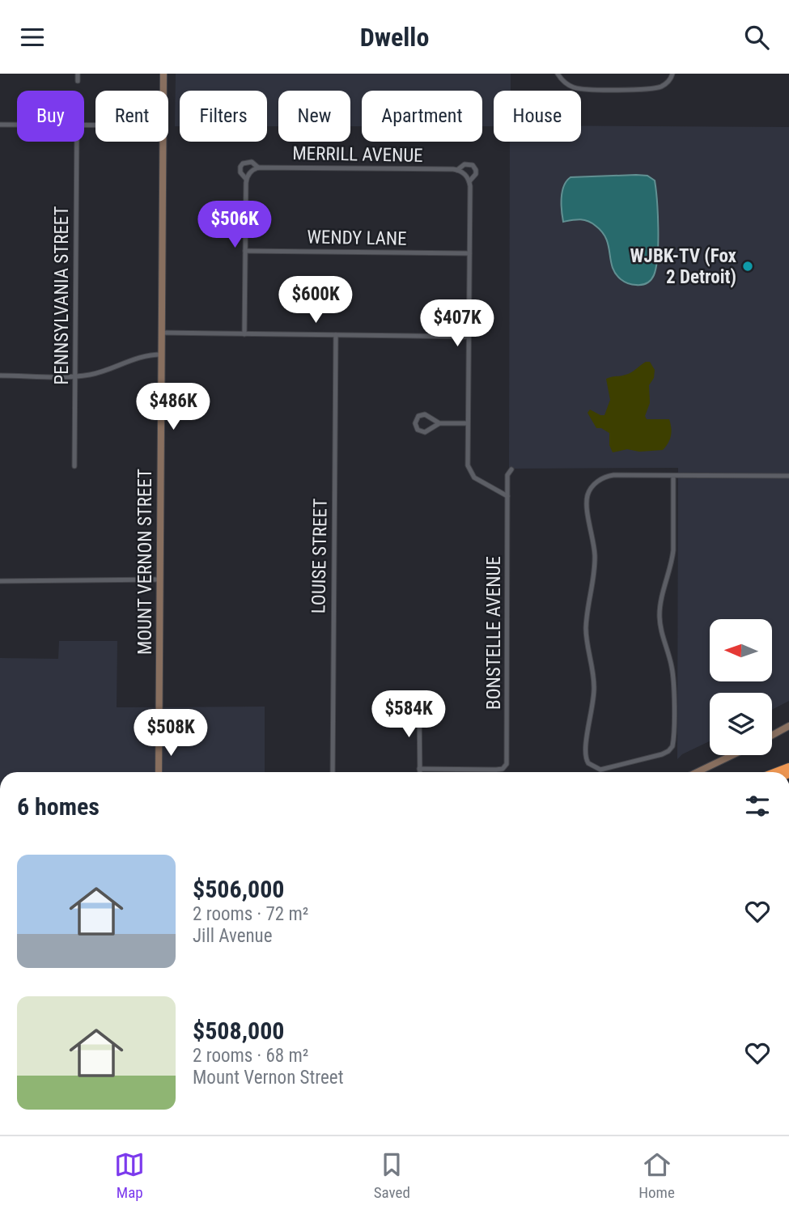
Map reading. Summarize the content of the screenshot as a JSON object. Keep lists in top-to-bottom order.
{
  "streets": {
    "street": [
      "MERRILL AVENUE",
      "WENDY LANE",
      "PENNSYLVANIA STREET",
      "LOUISE STREET",
      "MOUNT VERNON STREET",
      "BONSTELLE AVENUE"
    ]
  },
  "places": ["WJBK-TV (Fox 2 Detroit)"],
  "north": "left",
  "page": {
    "header": "Dwello",
    "chip": [
      "Buy",
      "Rent",
      "Filters",
      "New",
      "Apartment",
      "House"
    ],
    "price": [
      "$506K",
      "$600K",
      "$407K",
      "$486K",
      "$584K",
      "$508K"
    ],
    "heading": "6 homes",
    "list": [
      {
        "name": "$506,000",
        "note": "2 rooms · 72 m² · Jill Avenue"
      },
      {
        "name": "$508,000",
        "note": "2 rooms · 68 m² · Mount Vernon Street"
      }
    ],
    "tabs": ["Map", "Saved", "Home"]
  }
}
